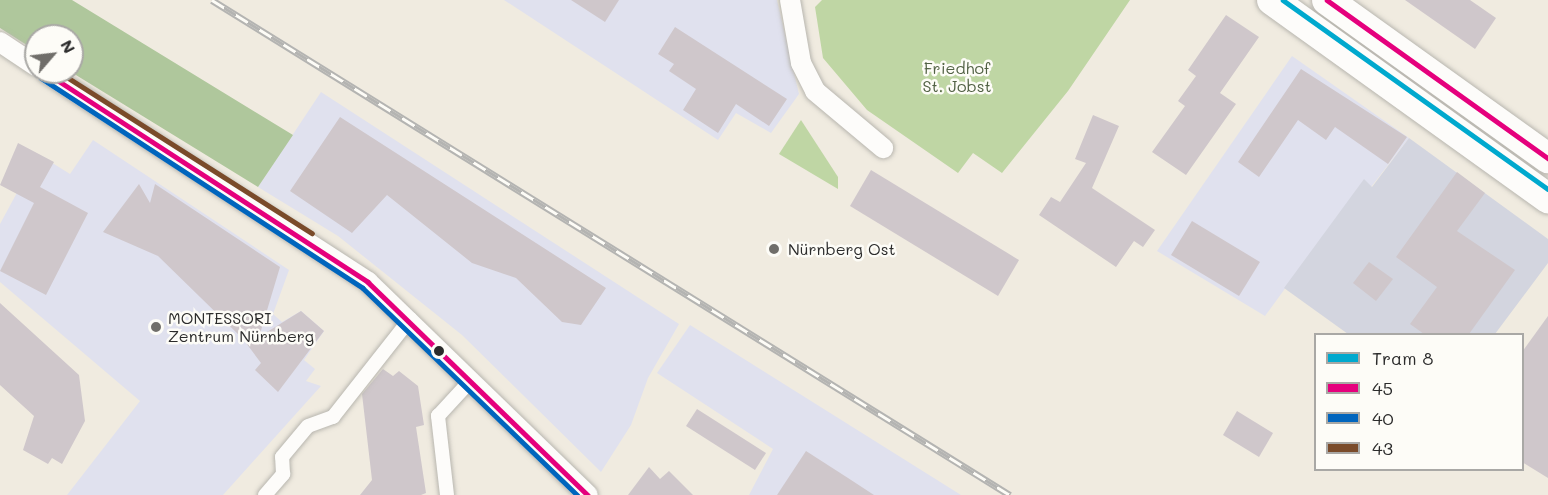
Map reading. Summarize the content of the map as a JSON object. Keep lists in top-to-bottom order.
{
  "parks": ["Friedhof St. Jobst"],
  "places": ["Nürnberg Ost", "MONTESSORI Zentrum Nürnberg"],
  "lines": [
    "tram line 8",
    "transit line 45",
    "transit line 40",
    "transit line 43"
  ],
  "legend": [
    "Tram 8",
    "45",
    "40",
    "43"
  ],
  "north": "top right"
}
